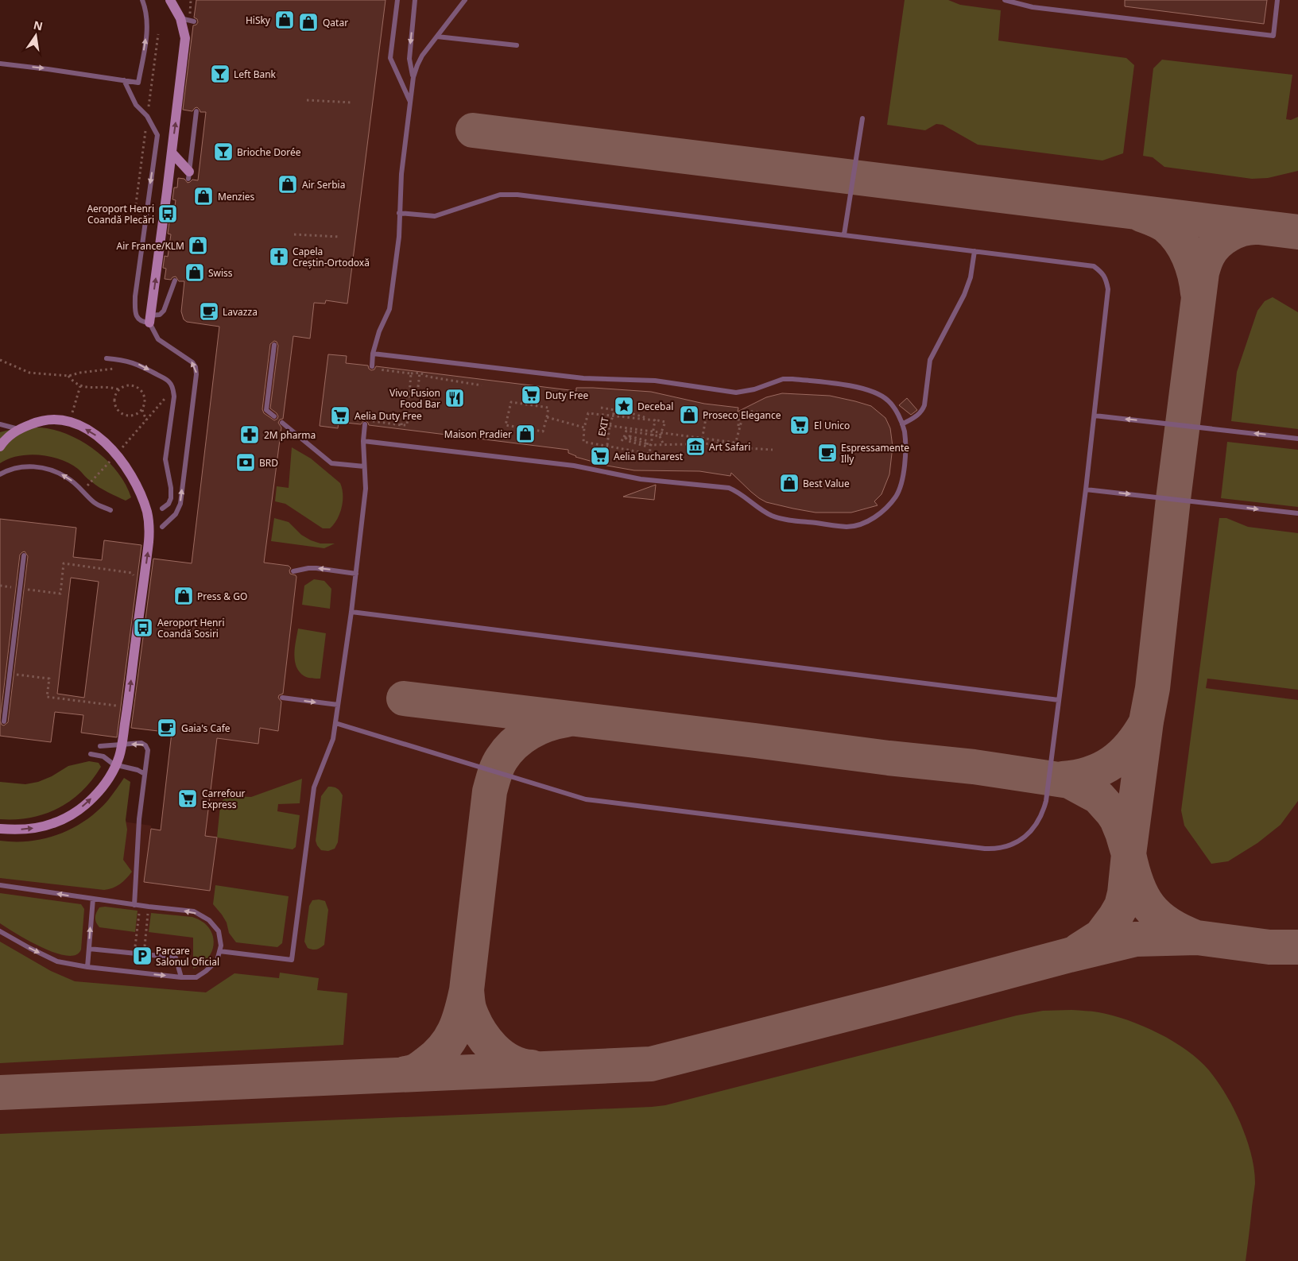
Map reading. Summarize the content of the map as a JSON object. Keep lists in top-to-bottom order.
{
  "streets": {
    "path": ["EXIT"]
  },
  "places": {
    "shop": [
      "HiSky",
      "Qatar",
      "Air Serbia",
      "Menzies",
      "Air France/KLM",
      "Swiss",
      "Proseco Elegance",
      "Maison Pradier",
      "Best Value",
      "Press & GO"
    ],
    "bar": ["Left Bank", "Brioche Dorée"],
    "bus stop": ["Aeroport Henri Coandă Plecări", "Aeroport Henri Coandă Sosiri"],
    "church": ["Capela Creștin-Ortodoxă"],
    "cafe": ["Lavazza", "Espressamente Illy", "Gaia's Cafe"],
    "supermarket": [
      "Duty Free",
      "Aelia Duty Free",
      "El Unico",
      "Aelia Bucharest",
      "Carrefour Express"
    ],
    "restaurant": ["Vivo Fusion Food Bar"],
    "place": ["Decebal"],
    "pharmacy": ["2M pharma"],
    "museum": ["Art Safari"],
    "bank": ["BRD"],
    "parking": ["Parcare Salonul Oficial"]
  },
  "north": "top"
}
